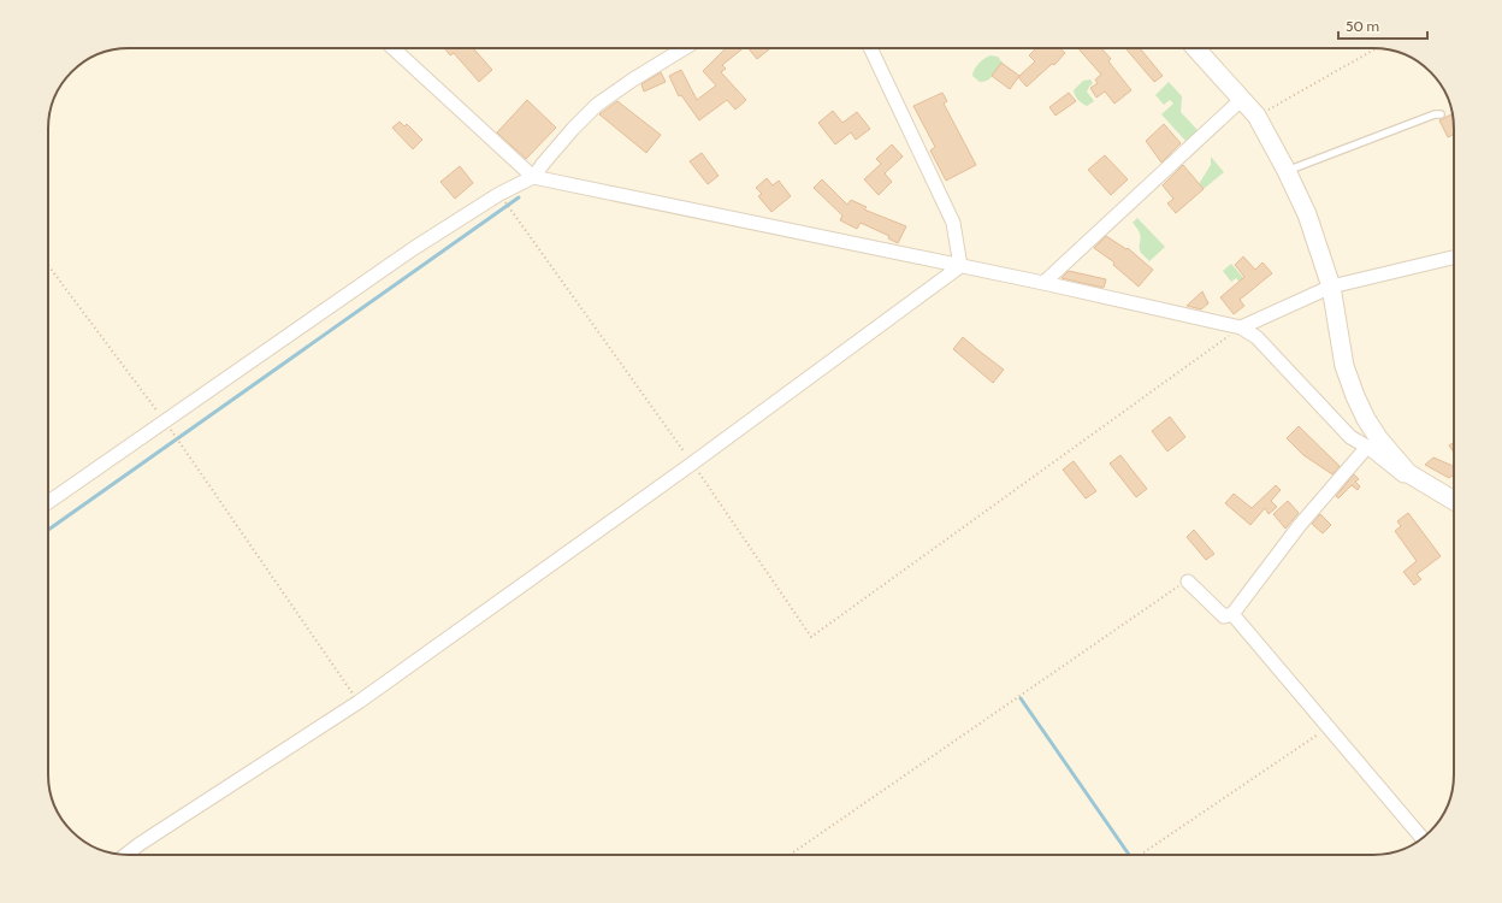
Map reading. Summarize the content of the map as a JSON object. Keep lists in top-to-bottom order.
{
  "scale_bar": "50 m"
}
